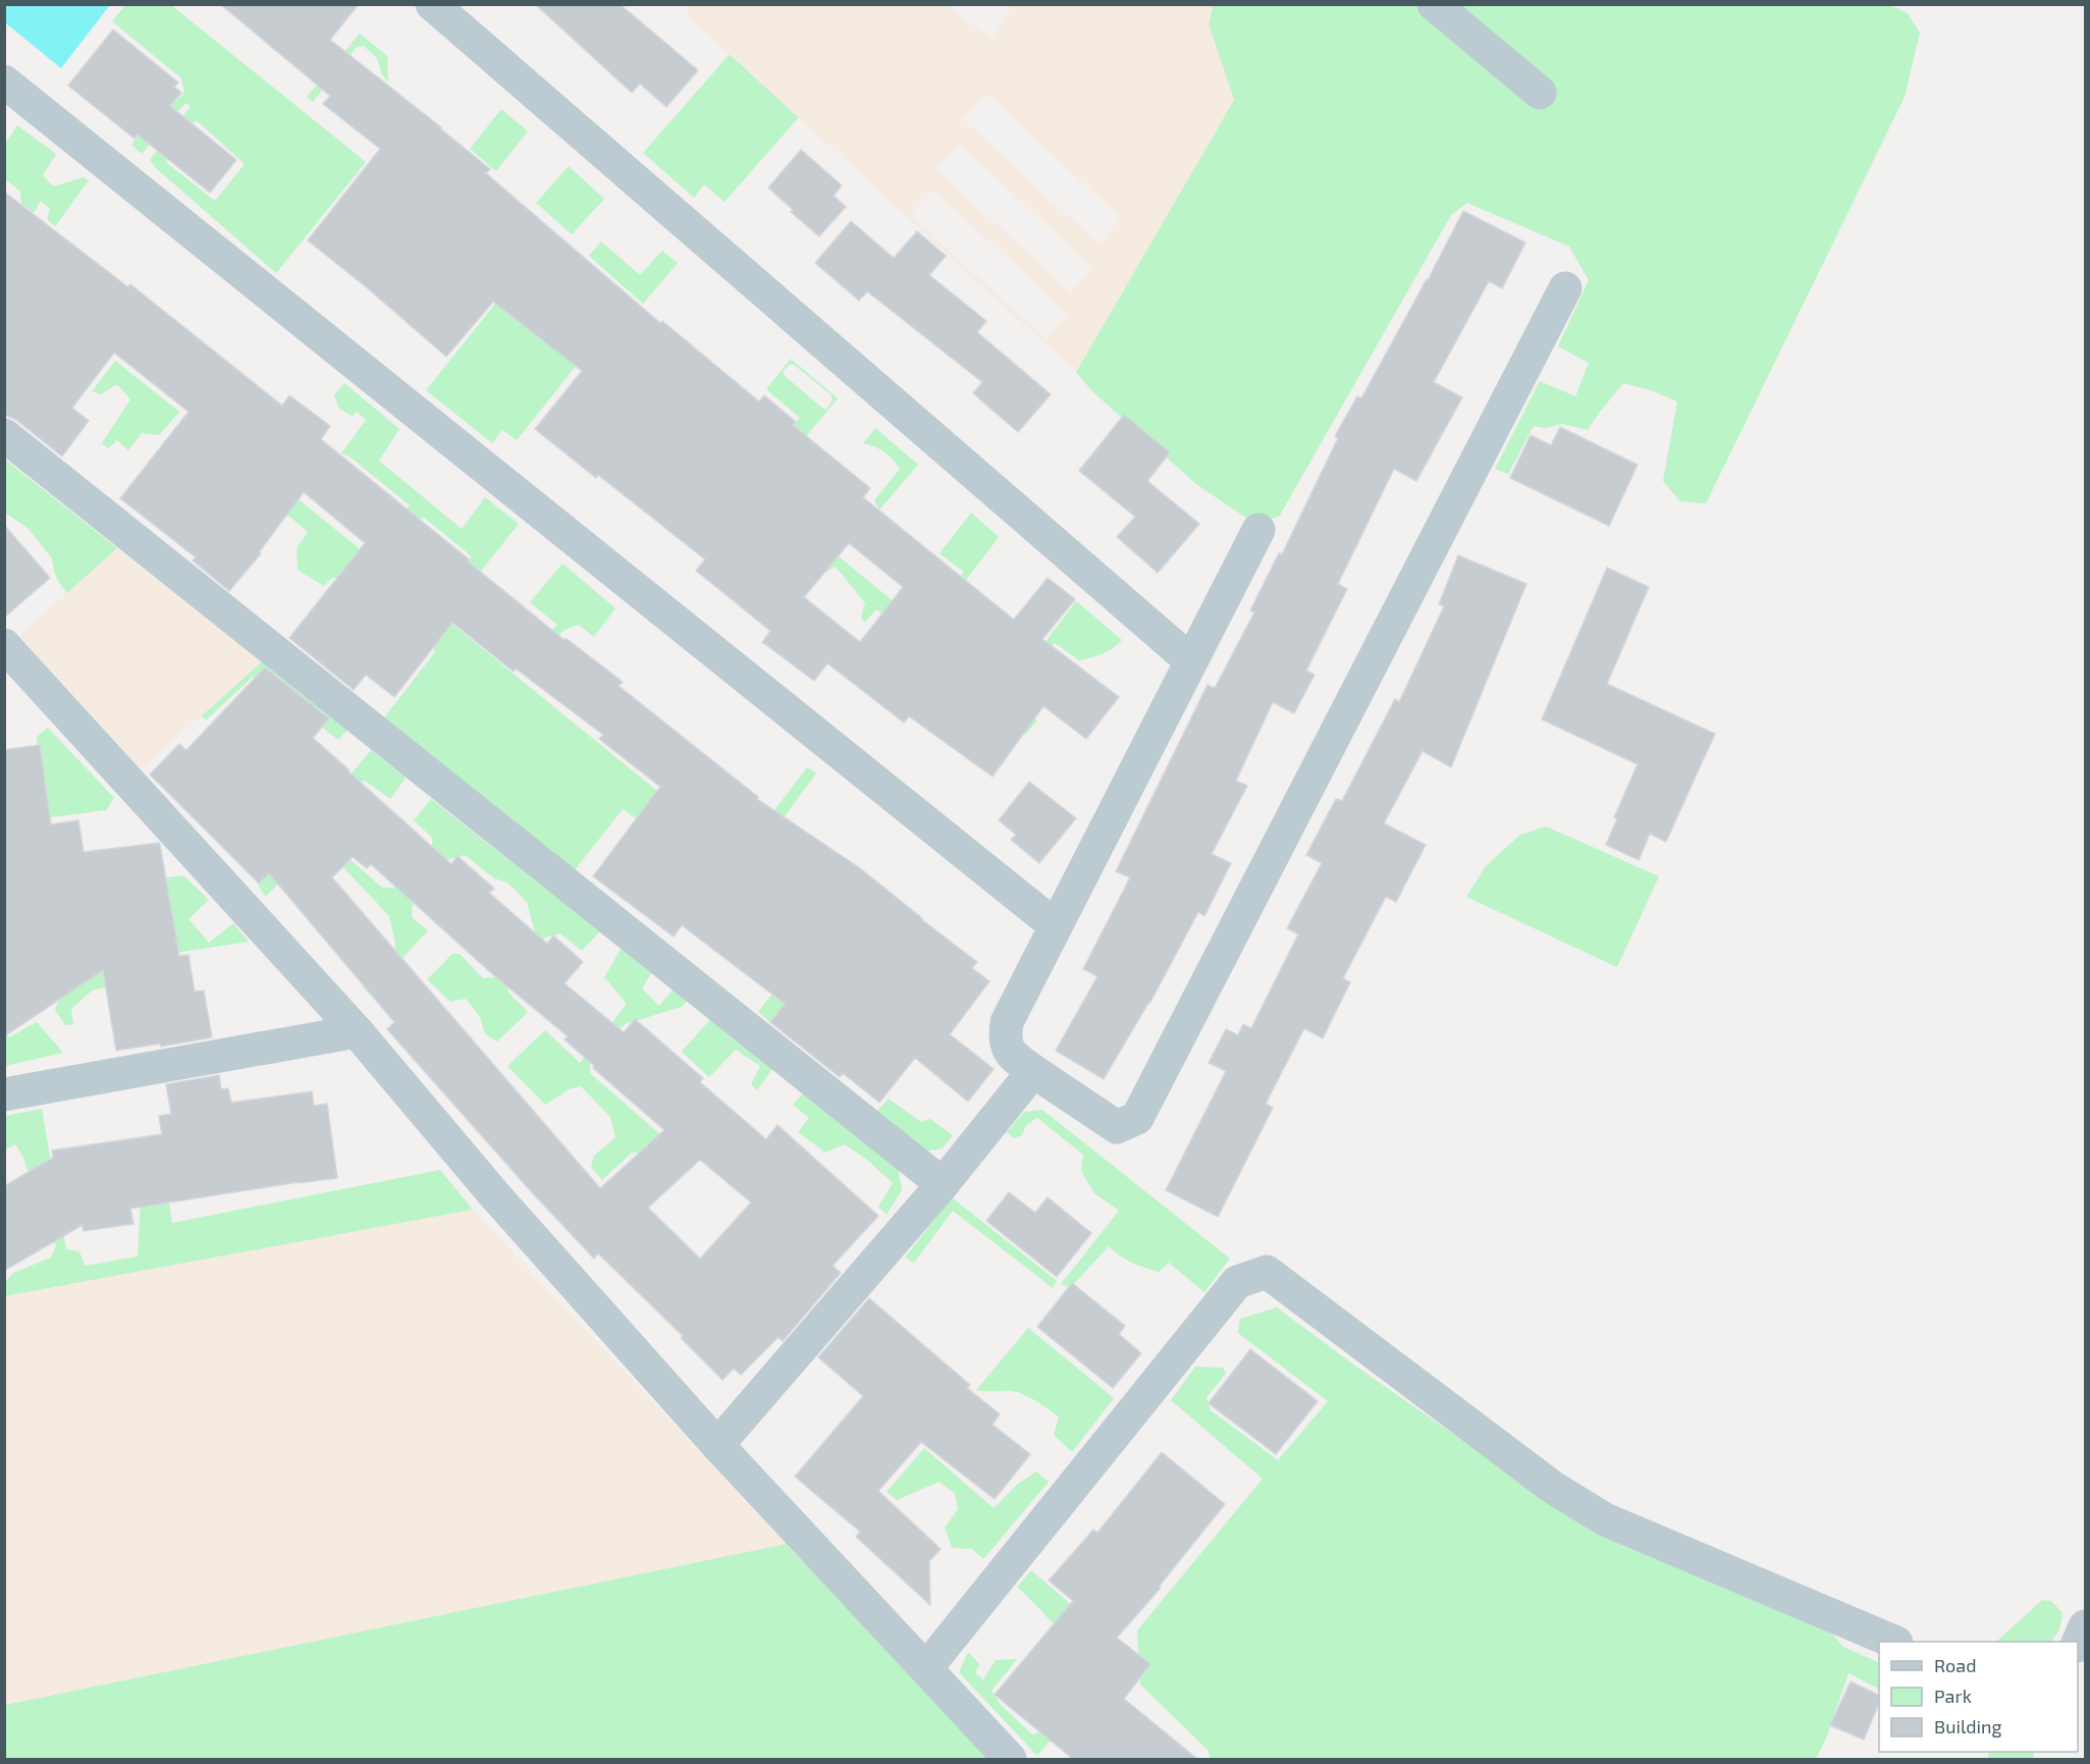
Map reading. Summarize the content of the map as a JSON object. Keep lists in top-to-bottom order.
{
  "legend": ["Road", "Park", "Building"]
}
